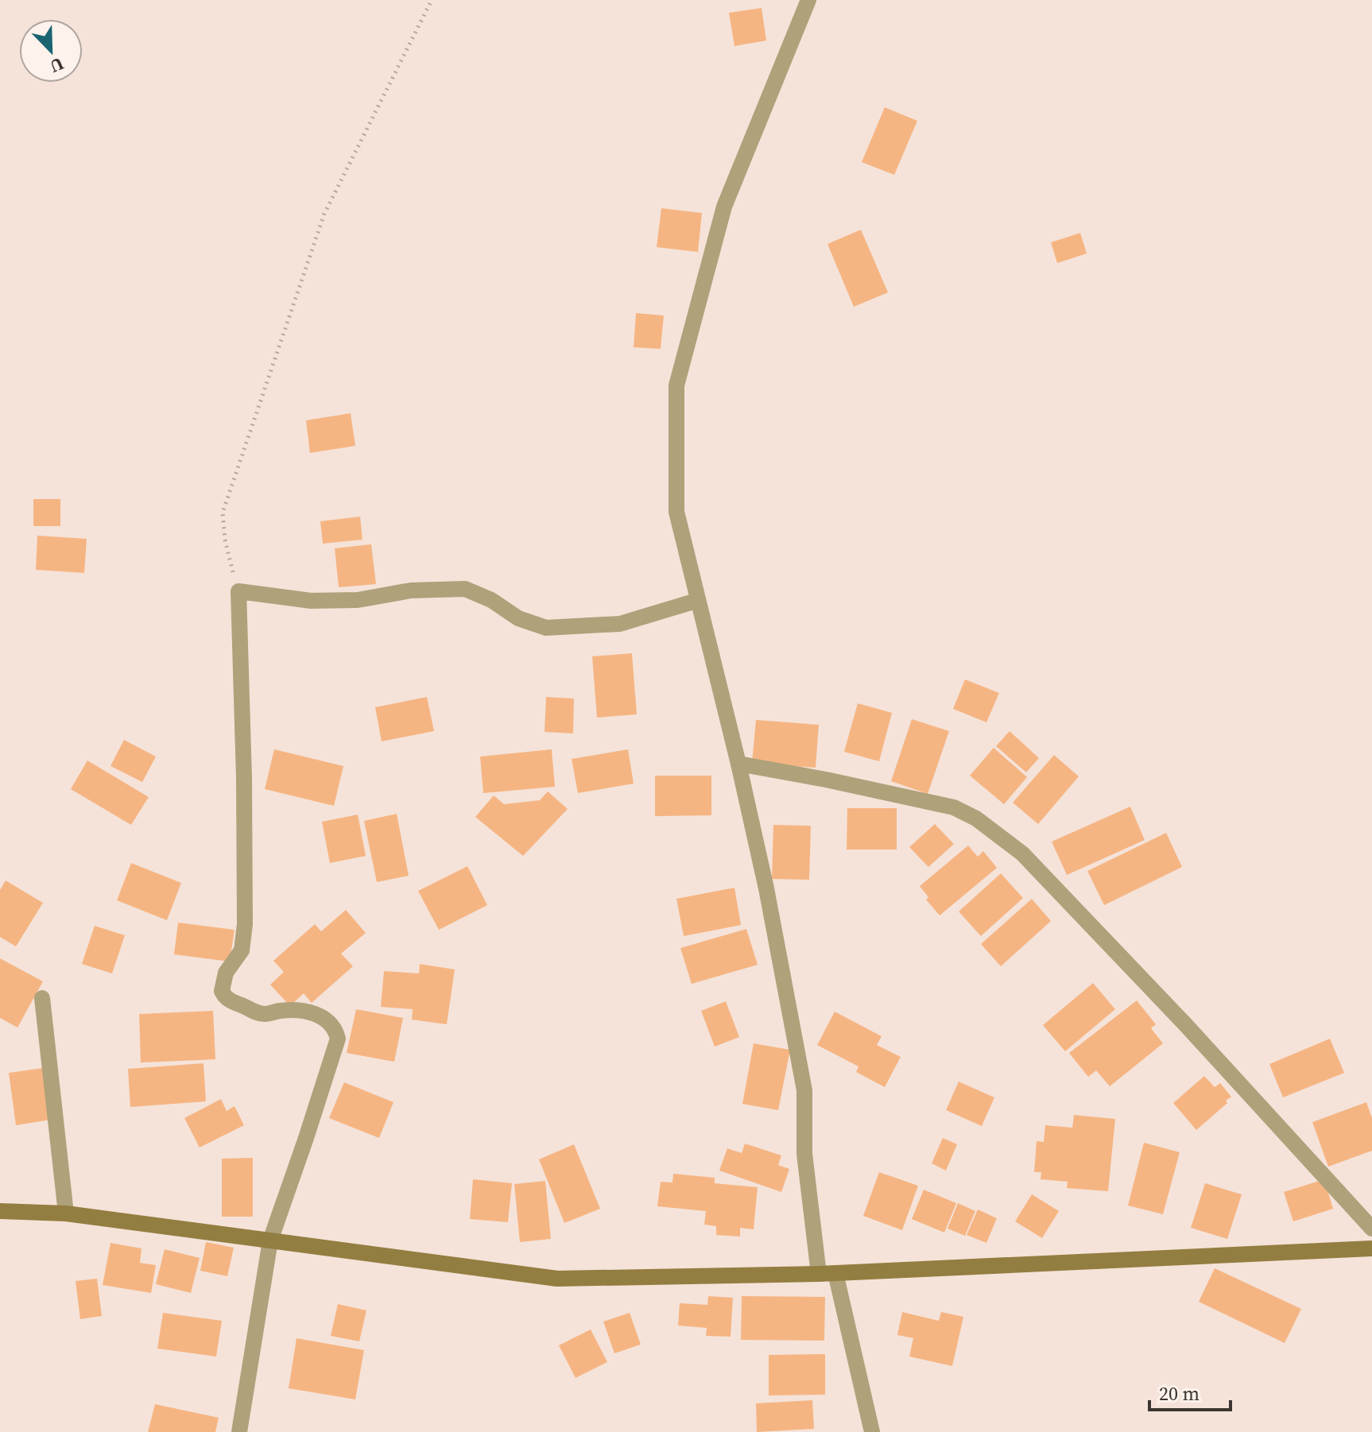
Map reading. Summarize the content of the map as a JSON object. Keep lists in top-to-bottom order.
{
  "scale_bar": "20 m",
  "north": "bottom right"
}
